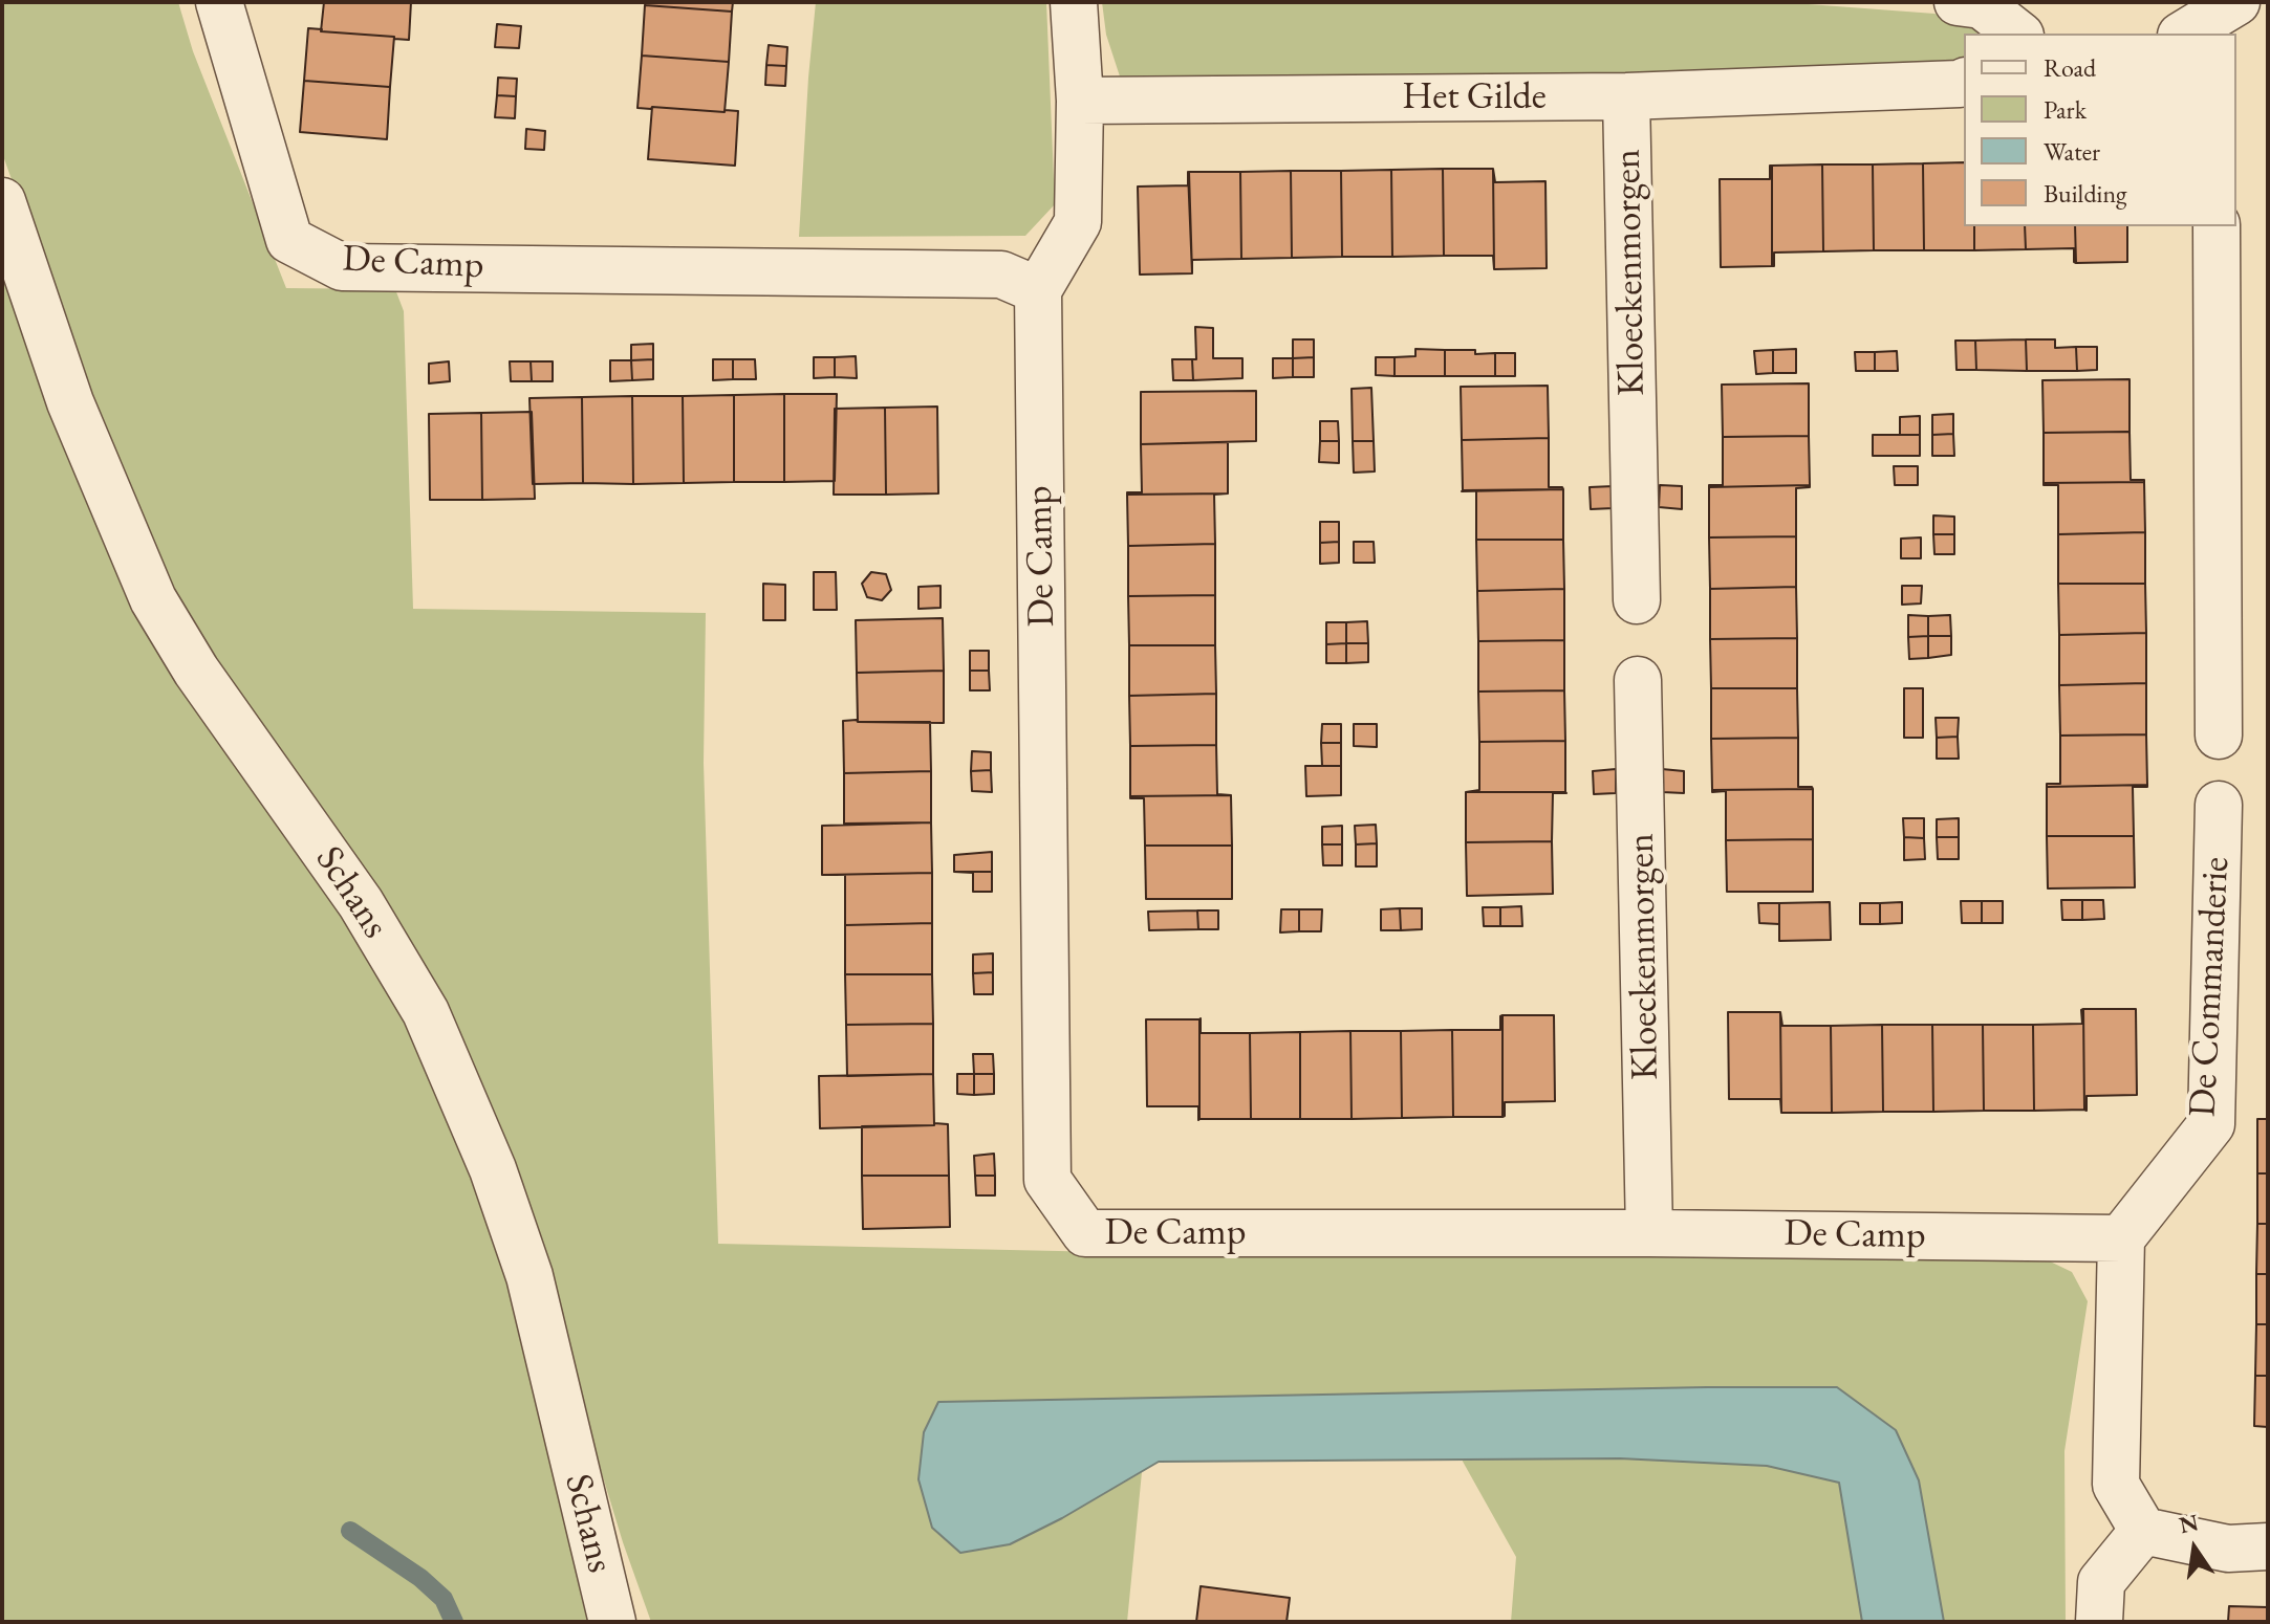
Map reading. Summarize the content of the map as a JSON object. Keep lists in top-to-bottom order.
{
  "streets": {
    "street": [
      "Het Gilde",
      "De Camp",
      "Kloeckenmorgen",
      "Schans",
      "De Commanderie"
    ]
  },
  "crossings": [
    ["Het Gilde", "Kloeckenmorgen"],
    ["De Camp", "Kloeckenmorgen"],
    ["De Camp", "De Commanderie"]
  ],
  "legend": [
    "Road",
    "Park",
    "Water",
    "Building"
  ],
  "north": "top"
}
